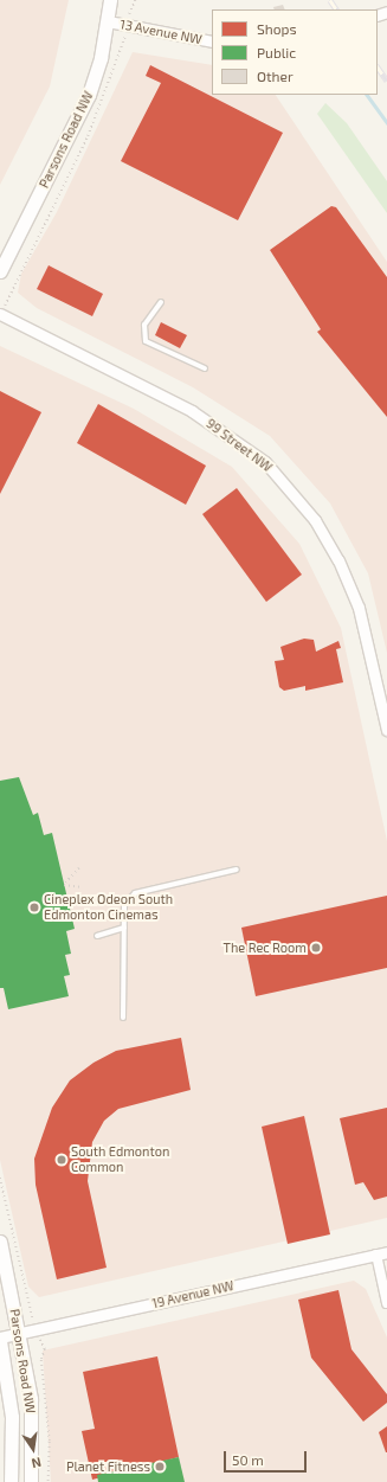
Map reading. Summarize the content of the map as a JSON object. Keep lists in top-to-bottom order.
{
  "streets": {
    "main road": ["Parsons Road NW"],
    "street": ["13 Avenue NW", "99 Street NW", "19 Avenue NW"]
  },
  "crossings": [
    ["13 Avenue NW", "Parsons Road NW"],
    ["Parsons Road NW", "19 Avenue NW"]
  ],
  "places": [
    "Cineplex Odeon South Edmonton Cinemas",
    "The Rec Room",
    "South Edmonton Common",
    "Planet Fitness"
  ],
  "legend": ["Shops", "Public", "Other"],
  "scale_bar": "50 m",
  "north": "bottom"
}
